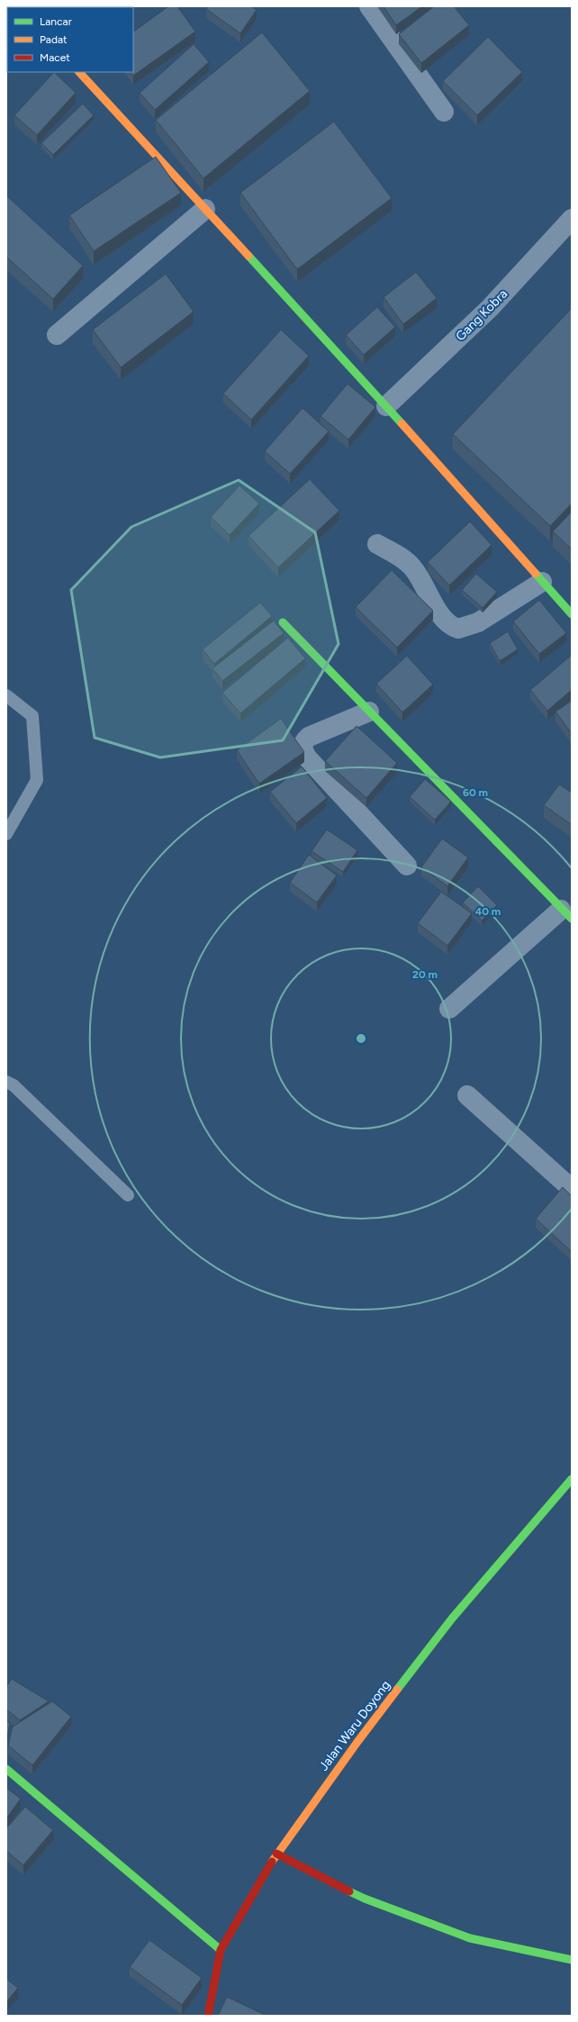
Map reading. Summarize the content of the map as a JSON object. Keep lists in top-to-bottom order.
{
  "streets": {
    "street": ["Gang Kobra", "Jalan Waru Doyong"]
  },
  "legend": ["Lancar", "Padat", "Macet"],
  "rings": ["60 m", "40 m", "20 m"]
}
